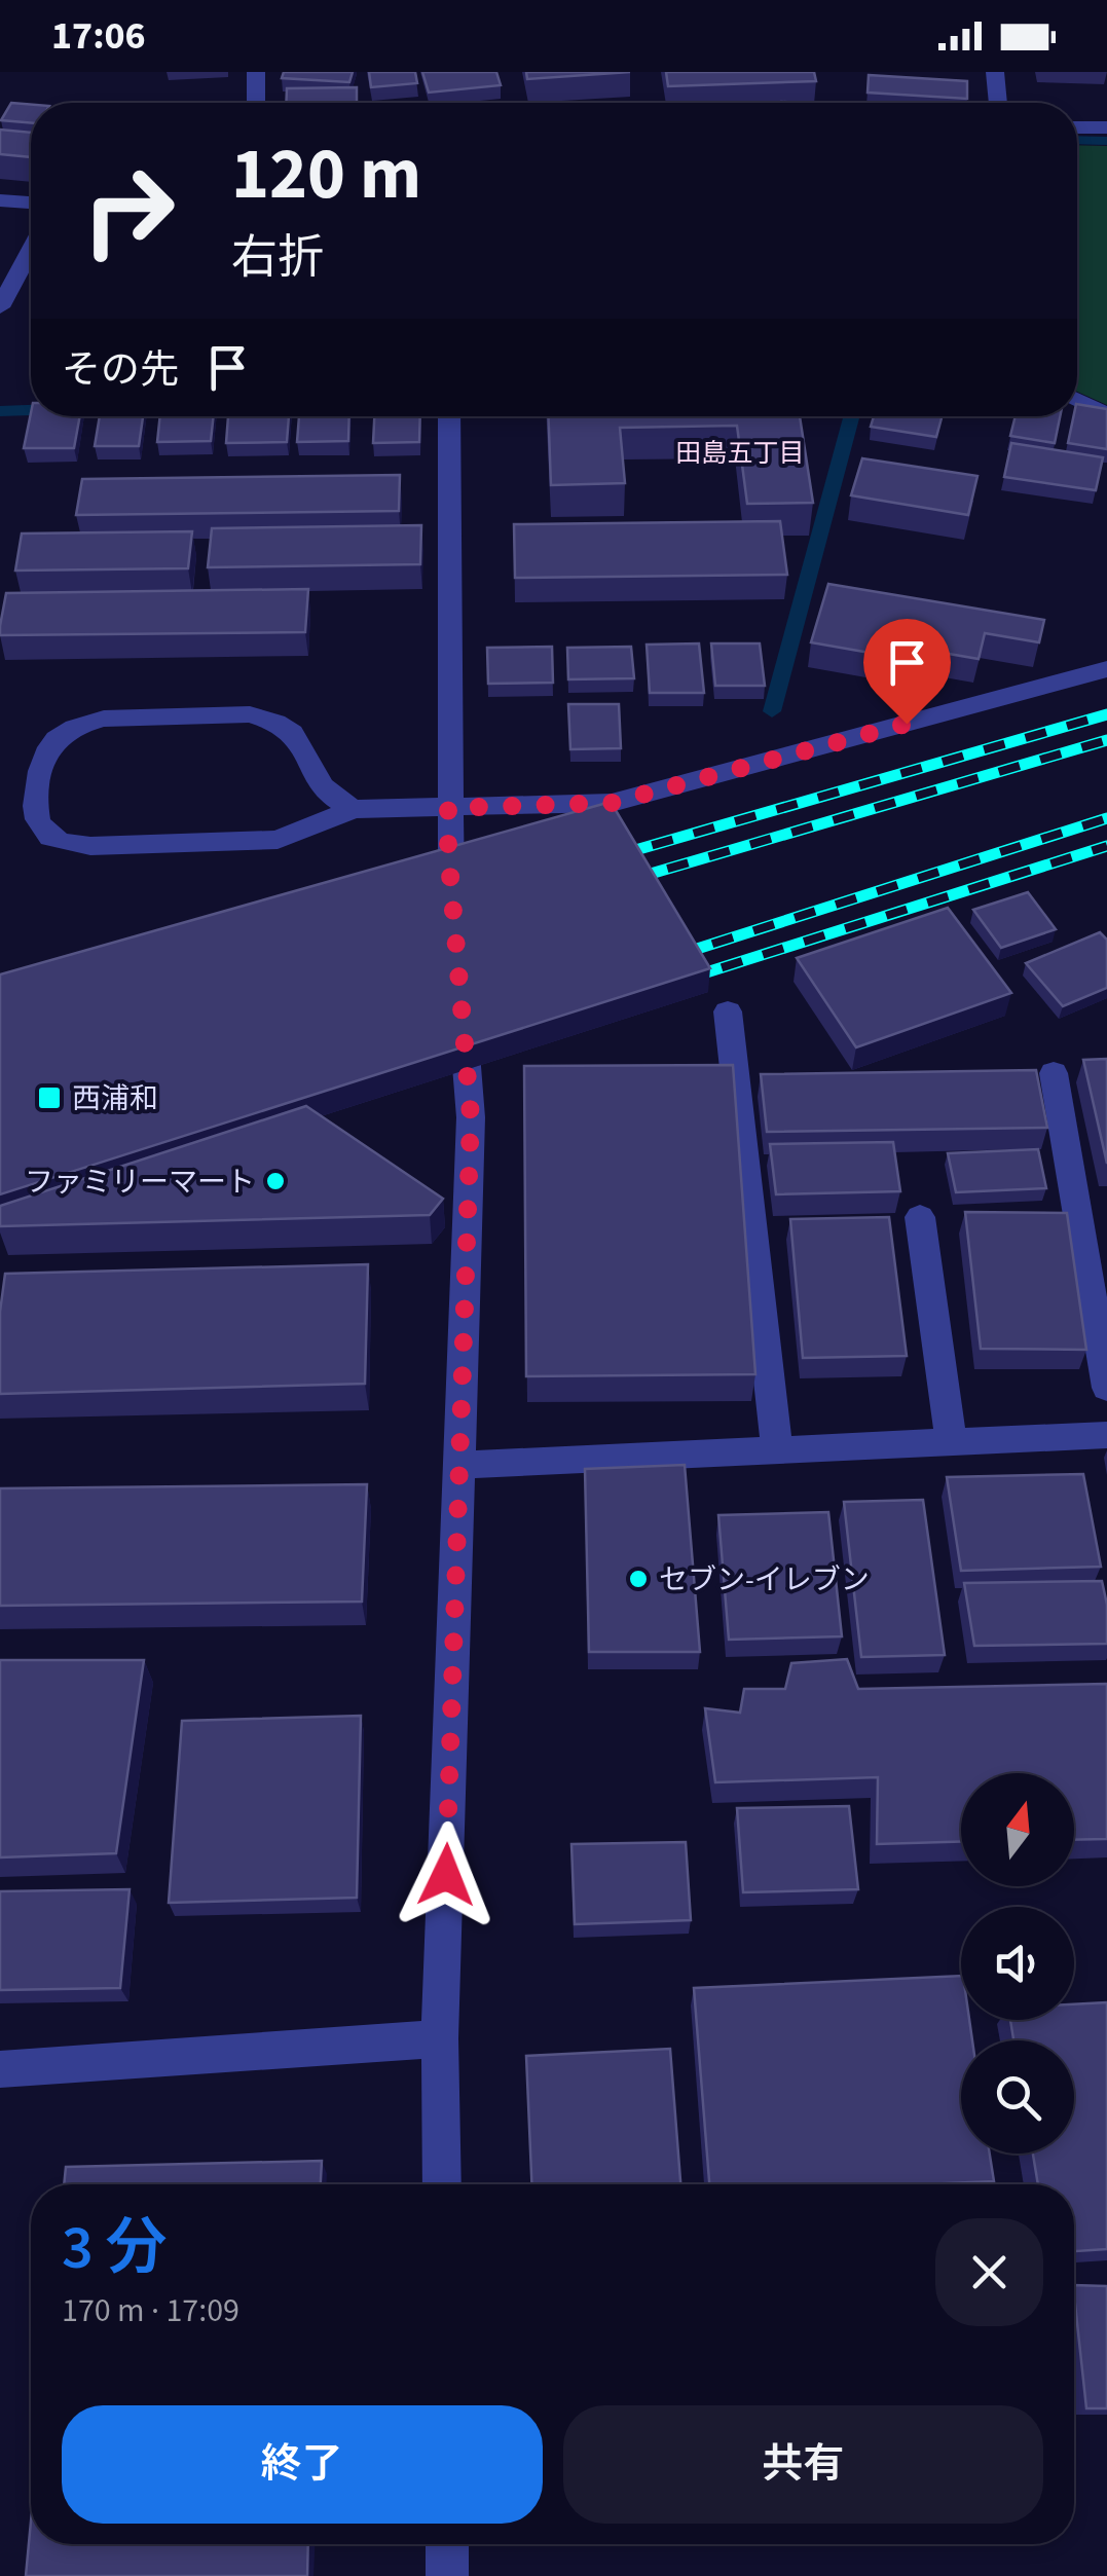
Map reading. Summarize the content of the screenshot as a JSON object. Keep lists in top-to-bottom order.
{
  "districts": ["田島五丁目"],
  "places": {
    "transit": ["西浦和"],
    "other": ["ファミリーマート", "セブン-イレブン"]
  },
  "north": "top",
  "page": {
    "status": "17:06",
    "turn": ["120 m", "右折"],
    "then": "その先",
    "heading": ["3 分", "170 m · 17:09"],
    "buttons": ["終了", "共有"]
  }
}
